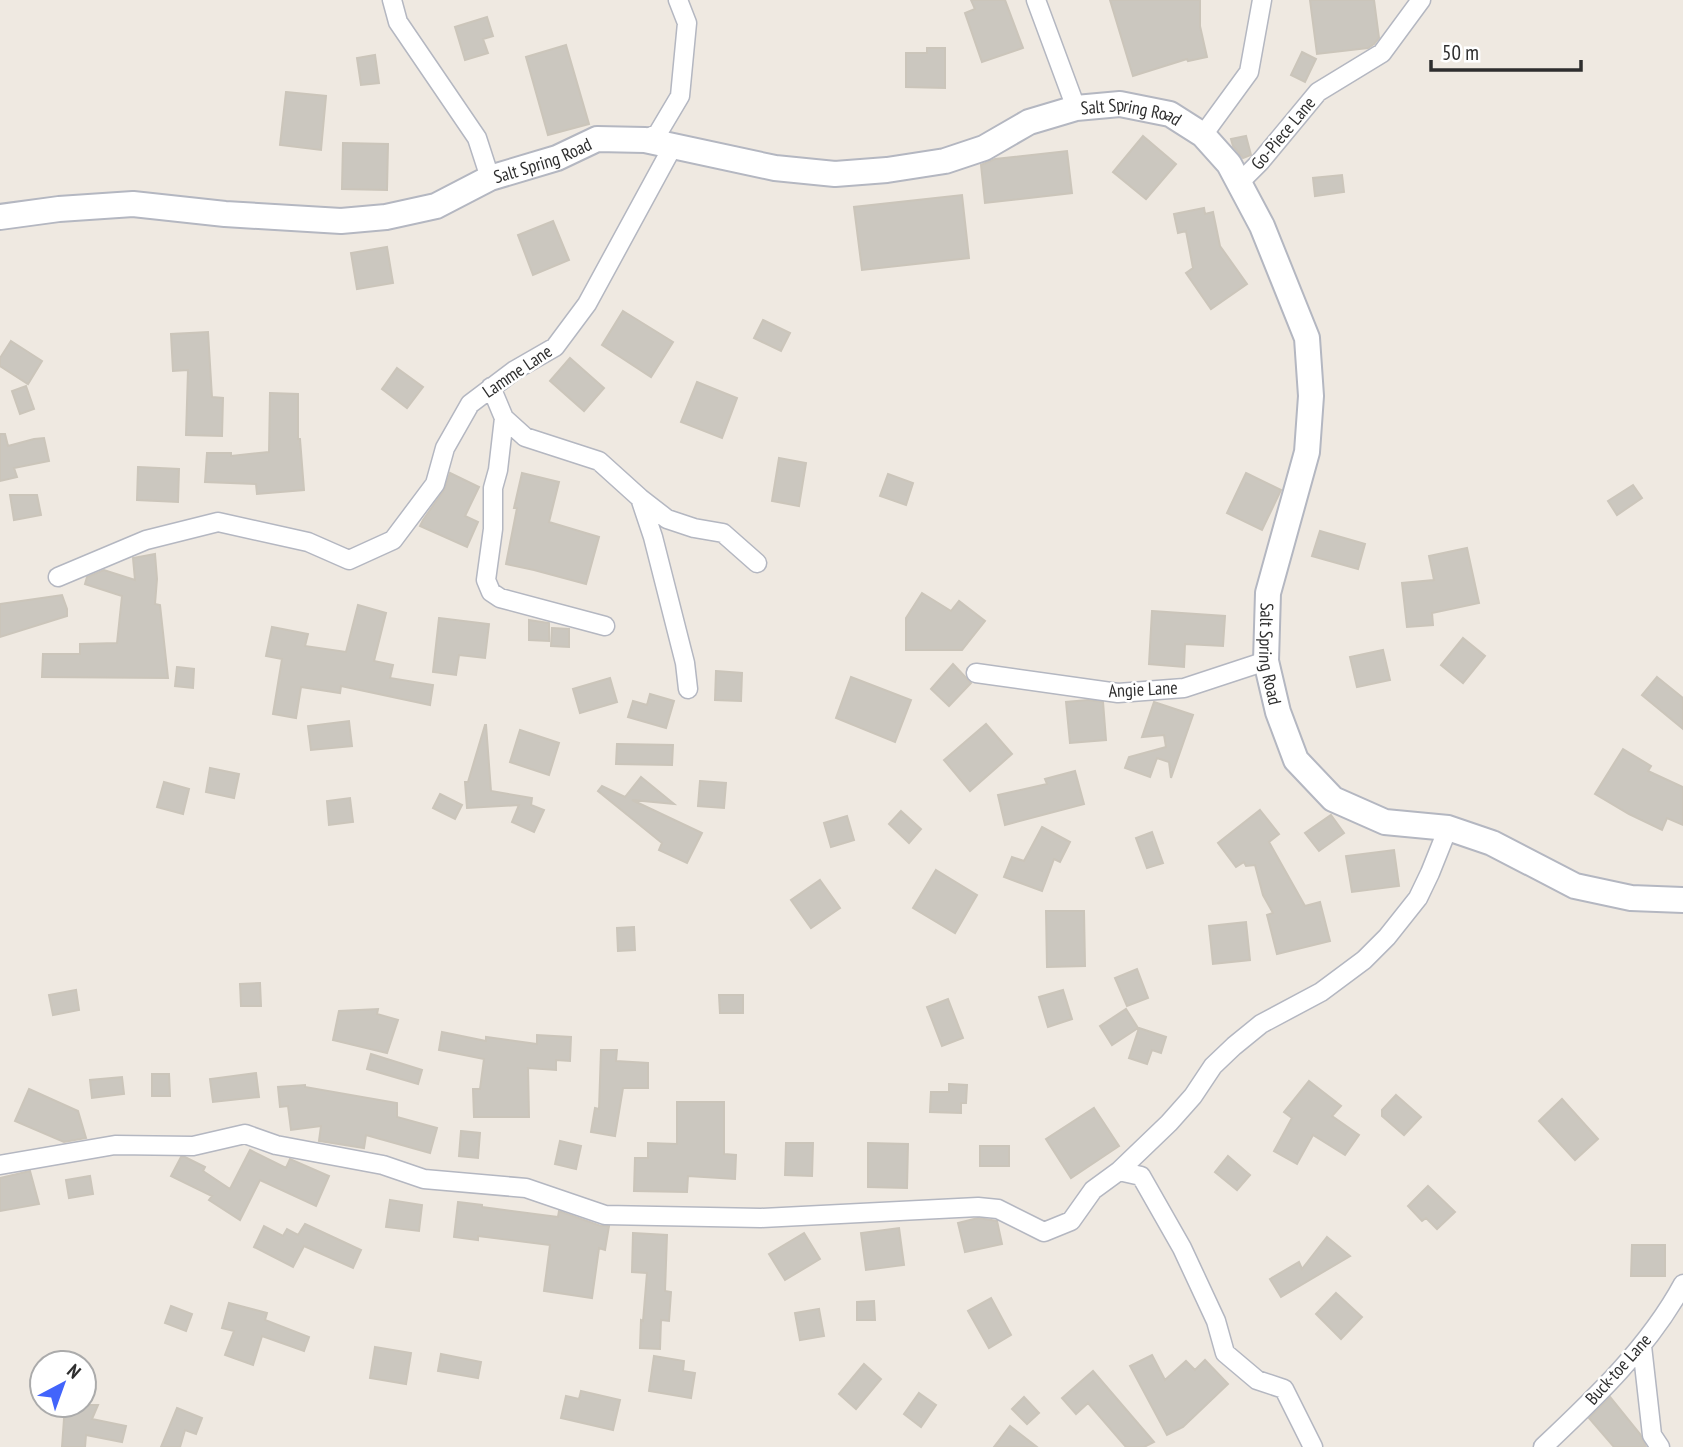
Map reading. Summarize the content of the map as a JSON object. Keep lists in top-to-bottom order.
{
  "streets": {
    "street": [
      "Salt Spring Road",
      "Go-Piece Lane",
      "Lamme Lane",
      "Angie Lane",
      "Buck-toe Lane"
    ]
  },
  "crossings": [
    ["Salt Spring Road", "Go-Piece Lane"],
    ["Salt Spring Road", "Lamme Lane"],
    ["Salt Spring Road", "Angie Lane"]
  ],
  "scale_bar": "50 m",
  "north": "top right"
}
